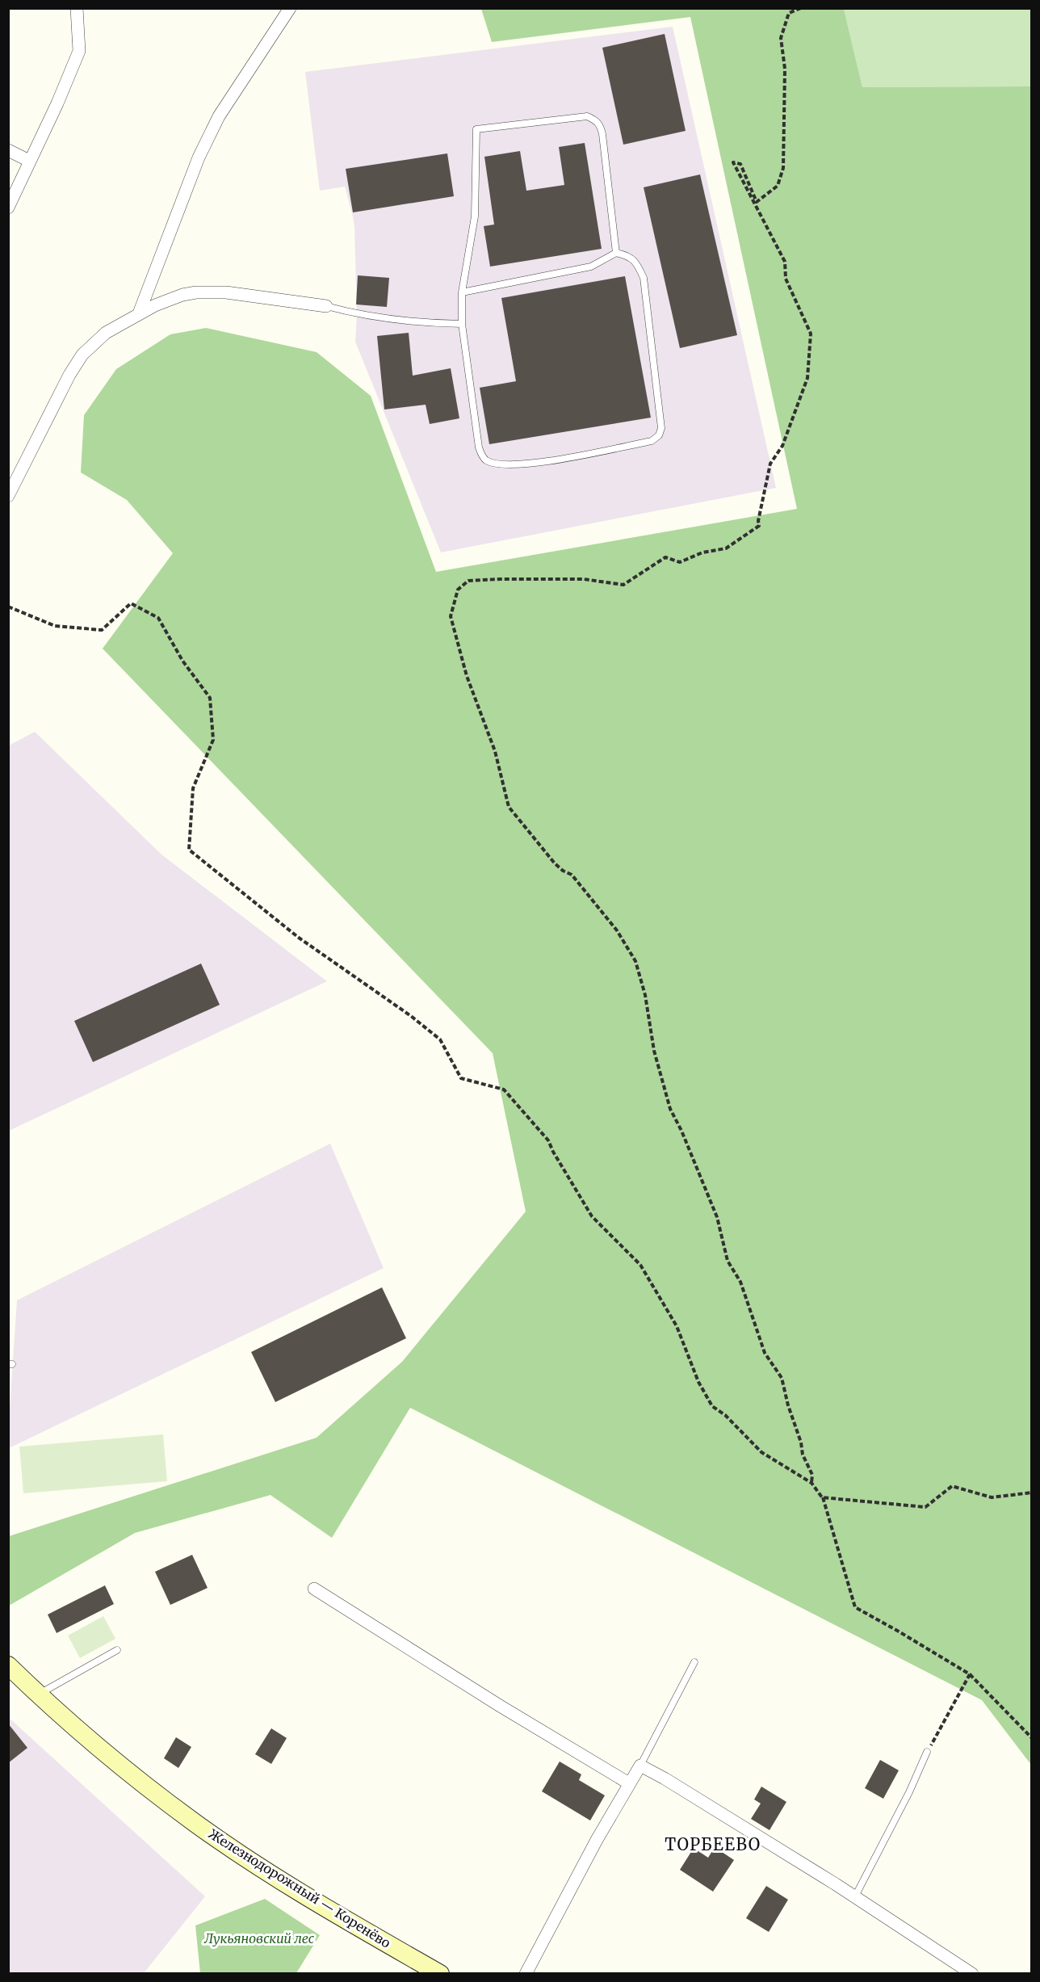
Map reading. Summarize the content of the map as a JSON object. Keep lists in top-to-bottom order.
{
  "streets": {
    "main road": ["Железнодорожный — Коренёво"]
  },
  "districts": ["ТОРБЕЕВО"],
  "parks": ["Лукьяновский лес"]
}
